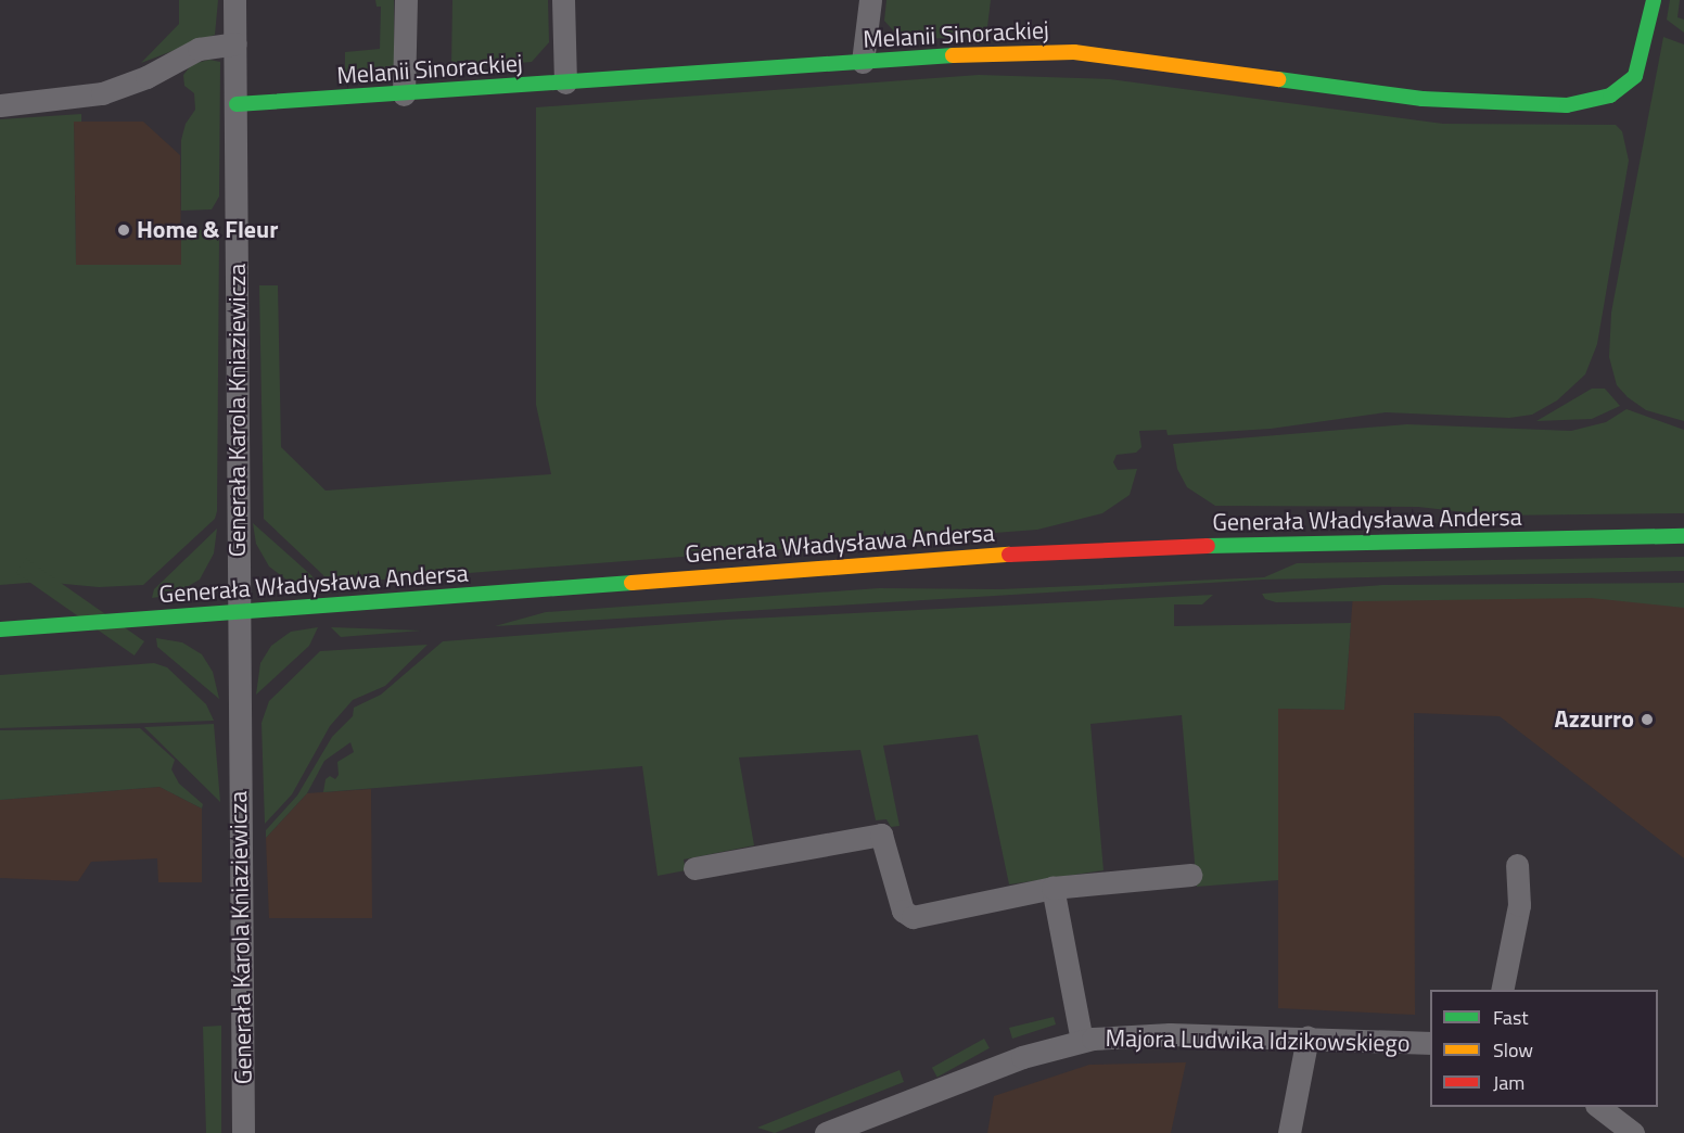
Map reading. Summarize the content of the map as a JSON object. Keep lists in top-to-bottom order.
{
  "streets": {
    "main road": ["Melanii Sinorackiej", "Generała Władysława Andersa"],
    "street": ["Generała Karola Kniaziewicza", "Majora Ludwika Idzikowskiego"]
  },
  "crossings": [
    ["Melanii Sinorackiej", "Generała Karola Kniaziewicza"],
    ["Generała Karola Kniaziewicza", "Generała Władysława Andersa"]
  ],
  "places": ["Home & Fleur", "Azzurro"],
  "legend": ["Fast", "Slow", "Jam"]
}
